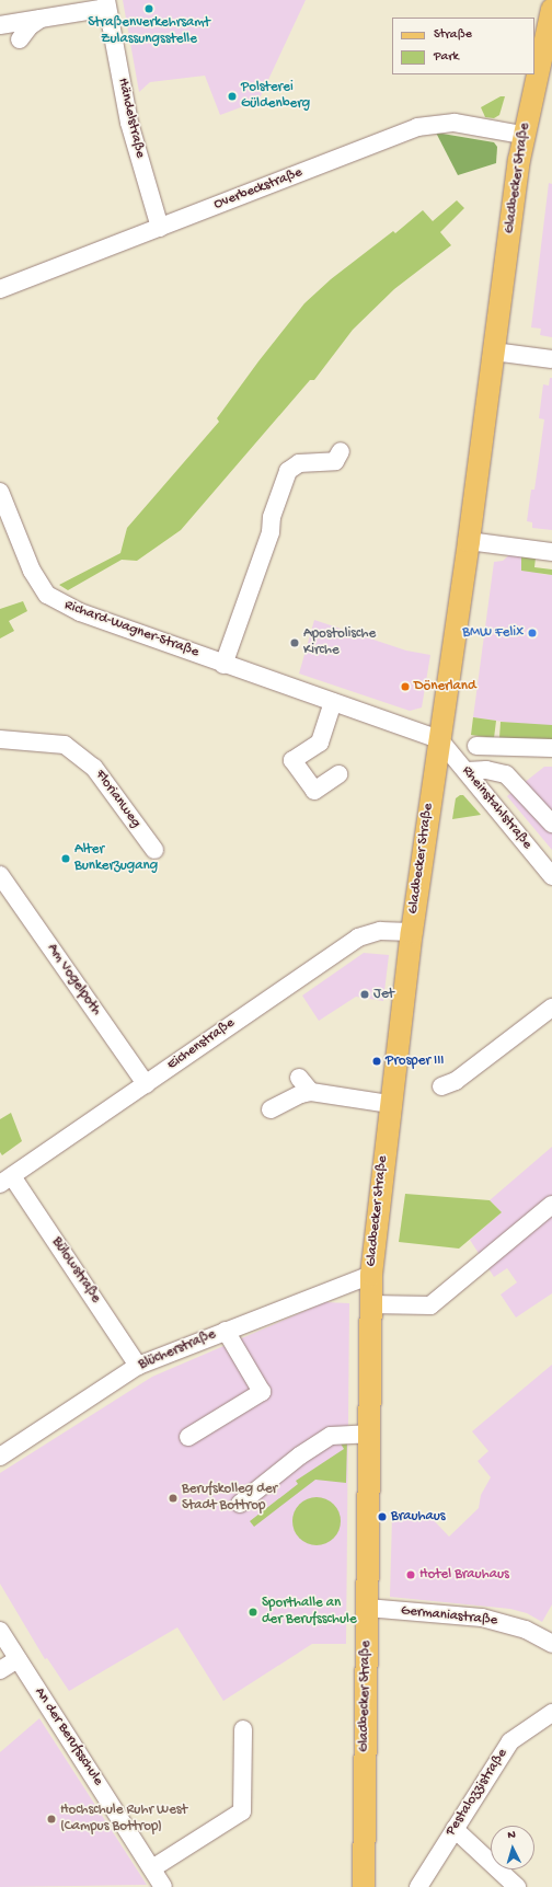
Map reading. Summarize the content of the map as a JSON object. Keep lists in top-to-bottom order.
{
  "streets": {
    "main road": ["Gladbecker Straße"],
    "street": [
      "Händelstraße",
      "Overbeckstraße",
      "Richard-Wagner-Straße",
      "Florianweg",
      "Rheinstahlstraße",
      "Am Vogelpoth",
      "Eichenstraße",
      "Bülowstraße",
      "Blücherstraße",
      "Germaniastraße",
      "An der Berufsschule",
      "Pestalozzistraße"
    ]
  },
  "crossings": [
    ["Händelstraße", "Overbeckstraße"],
    ["Gladbecker Straße", "Overbeckstraße"],
    ["Gladbecker Straße", "Richard-Wagner-Straße"],
    ["Gladbecker Straße", "Rheinstahlstraße"],
    ["Gladbecker Straße", "Eichenstraße"],
    ["Gladbecker Straße", "Blücherstraße"],
    ["Gladbecker Straße", "Germaniastraße"],
    ["Richard-Wagner-Straße", "Rheinstahlstraße"],
    ["Am Vogelpoth", "Eichenstraße"],
    ["Eichenstraße", "Bülowstraße"],
    ["Bülowstraße", "Blücherstraße"]
  ],
  "places": [
    "Straßenverkehrsamt Zulassungsstelle",
    "Polsterei Güldenberg",
    "BMW Felix",
    "Apostolische Kirche",
    "Dönerland",
    "Alter Bunkerzugang",
    "Jet",
    "Prosper III",
    "Berufskolleg der Stadt Bottrop",
    "Brauhaus",
    "Hotel Brauhaus",
    "Sporthalle an der Berufsschule",
    "Hochschule Ruhr West (Campus Bottrop)"
  ],
  "legend": ["Straße", "Park"],
  "north": "top"
}
